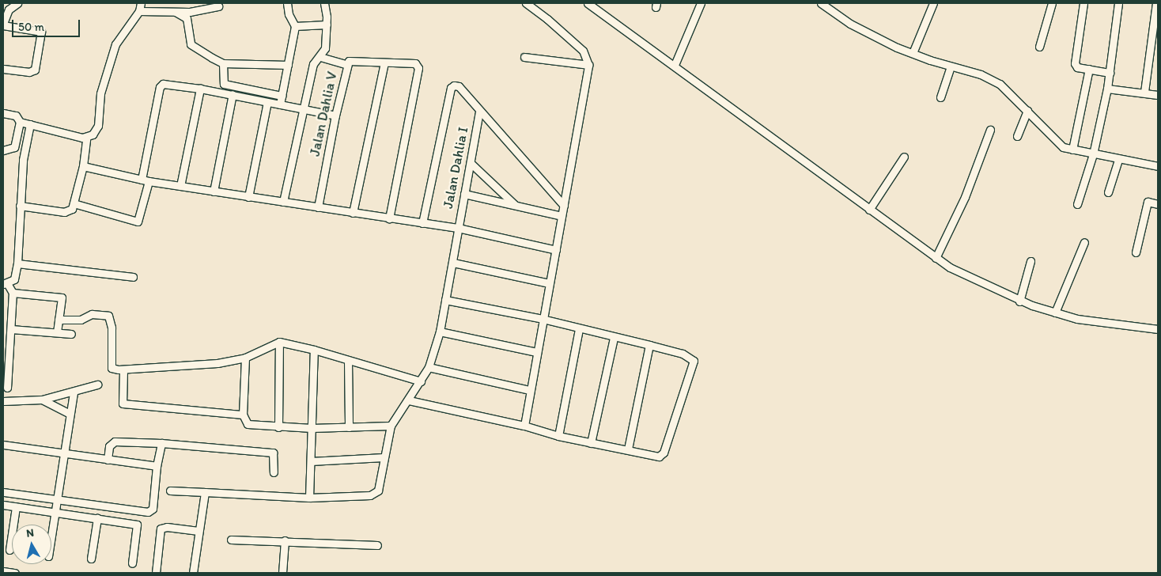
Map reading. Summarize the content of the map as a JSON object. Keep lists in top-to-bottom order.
{
  "streets": {
    "street": ["Jalan Dahlia V", "Jalan Dahlia I"]
  },
  "scale_bar": "50 m",
  "north": "top"
}
